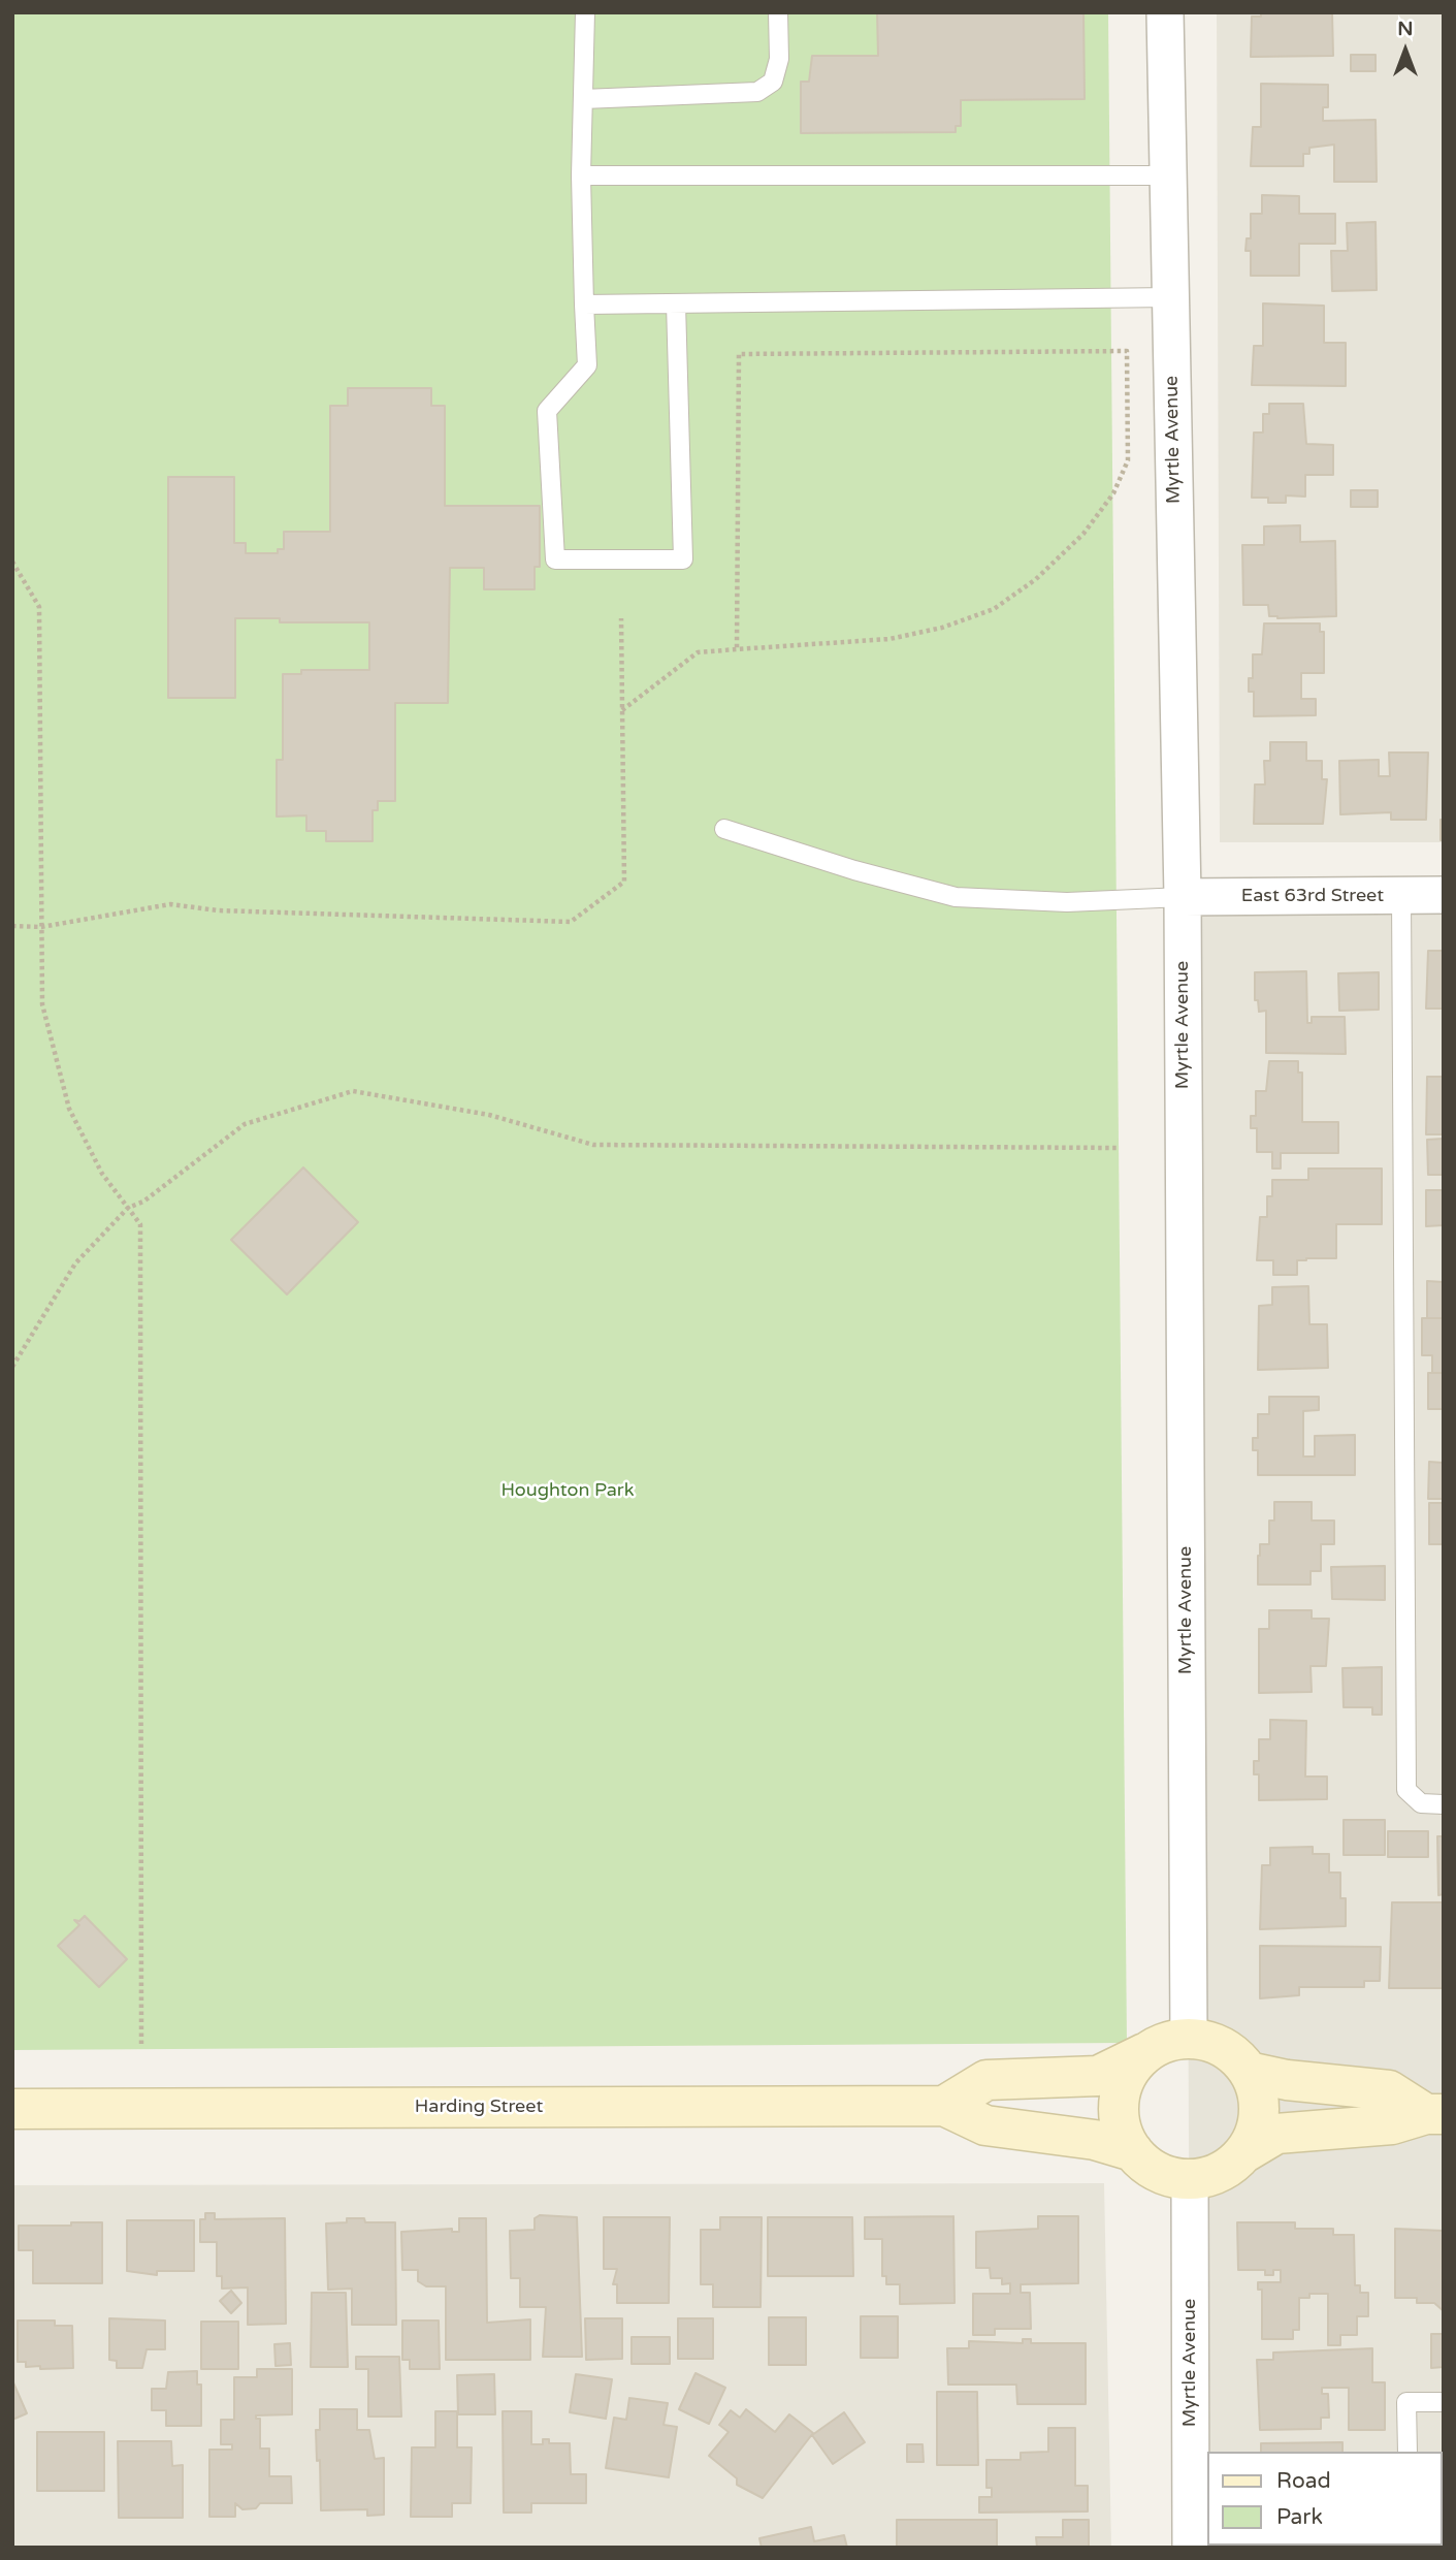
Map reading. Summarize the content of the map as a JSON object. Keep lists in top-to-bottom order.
{
  "streets": {
    "street": ["Myrtle Avenue", "East 63rd Street", "Harding Street"]
  },
  "crossings": [
    ["Myrtle Avenue", "East 63rd Street"],
    ["Myrtle Avenue", "Harding Street"]
  ],
  "parks": ["Houghton Park"],
  "legend": ["Road", "Park"],
  "north": "top"
}
